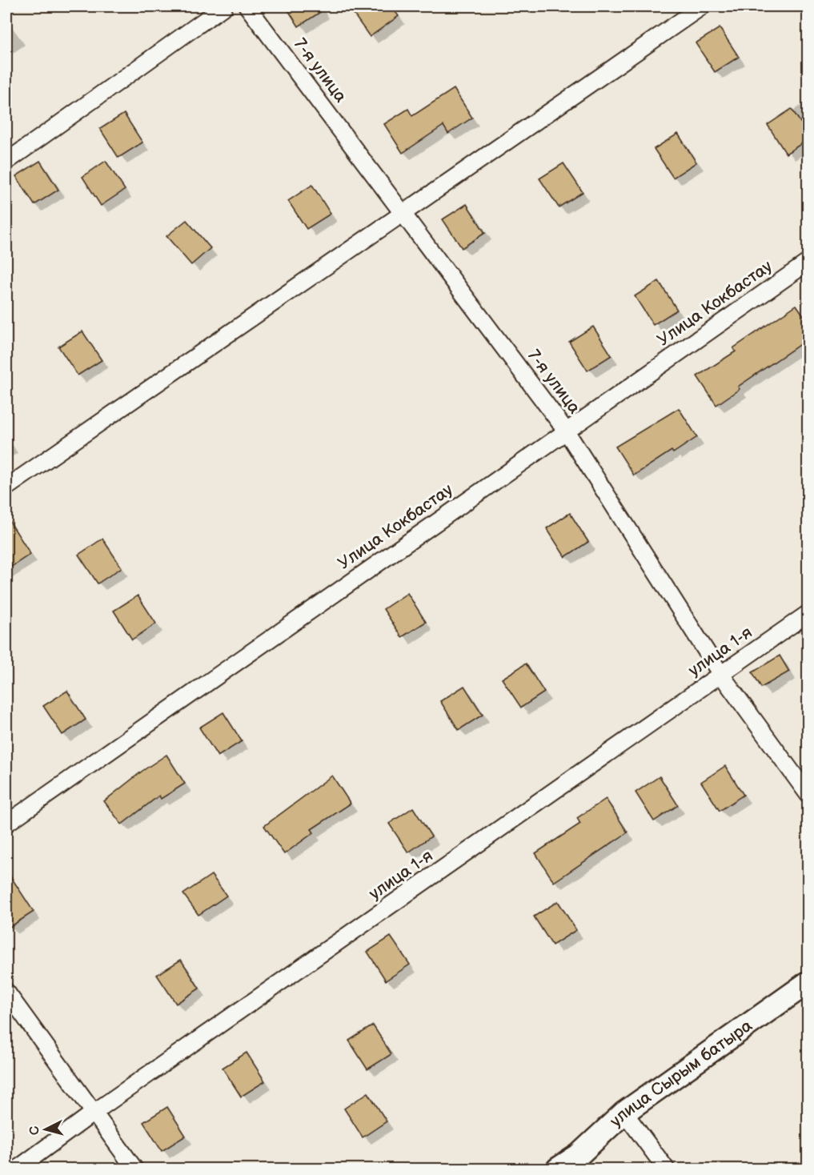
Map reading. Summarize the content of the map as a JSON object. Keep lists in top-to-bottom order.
{
  "streets": {
    "street": [
      "7-я улица",
      "Улица Кокбастау",
      "улица 1-я",
      "улица Сырым батыра"
    ]
  },
  "crossings": [
    ["7-я улица", "Улица Кокбастау"],
    ["7-я улица", "улица 1-я"]
  ],
  "north": "left"
}
